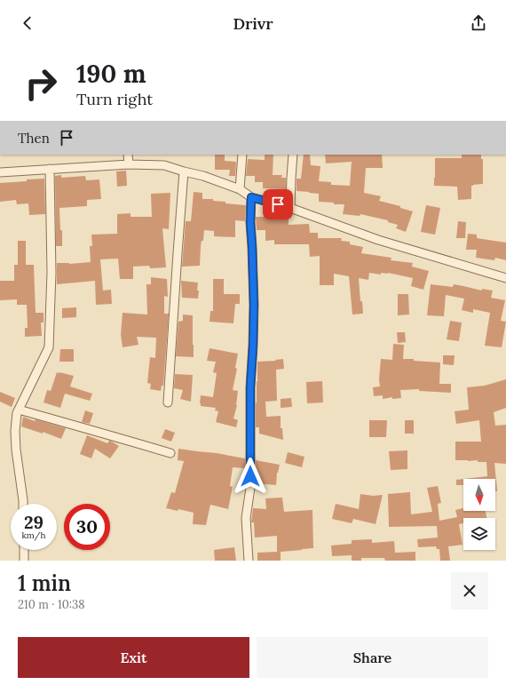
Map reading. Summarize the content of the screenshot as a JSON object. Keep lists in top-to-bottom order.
{
  "north": "bottom",
  "page": {
    "header": "Drivr",
    "turn": ["190 m", "Turn right"],
    "then": "Then",
    "speed": "29 km/h",
    "limit": "30",
    "heading": ["1 min", "210 m · 10:38"],
    "buttons": ["Exit", "Share"]
  }
}
